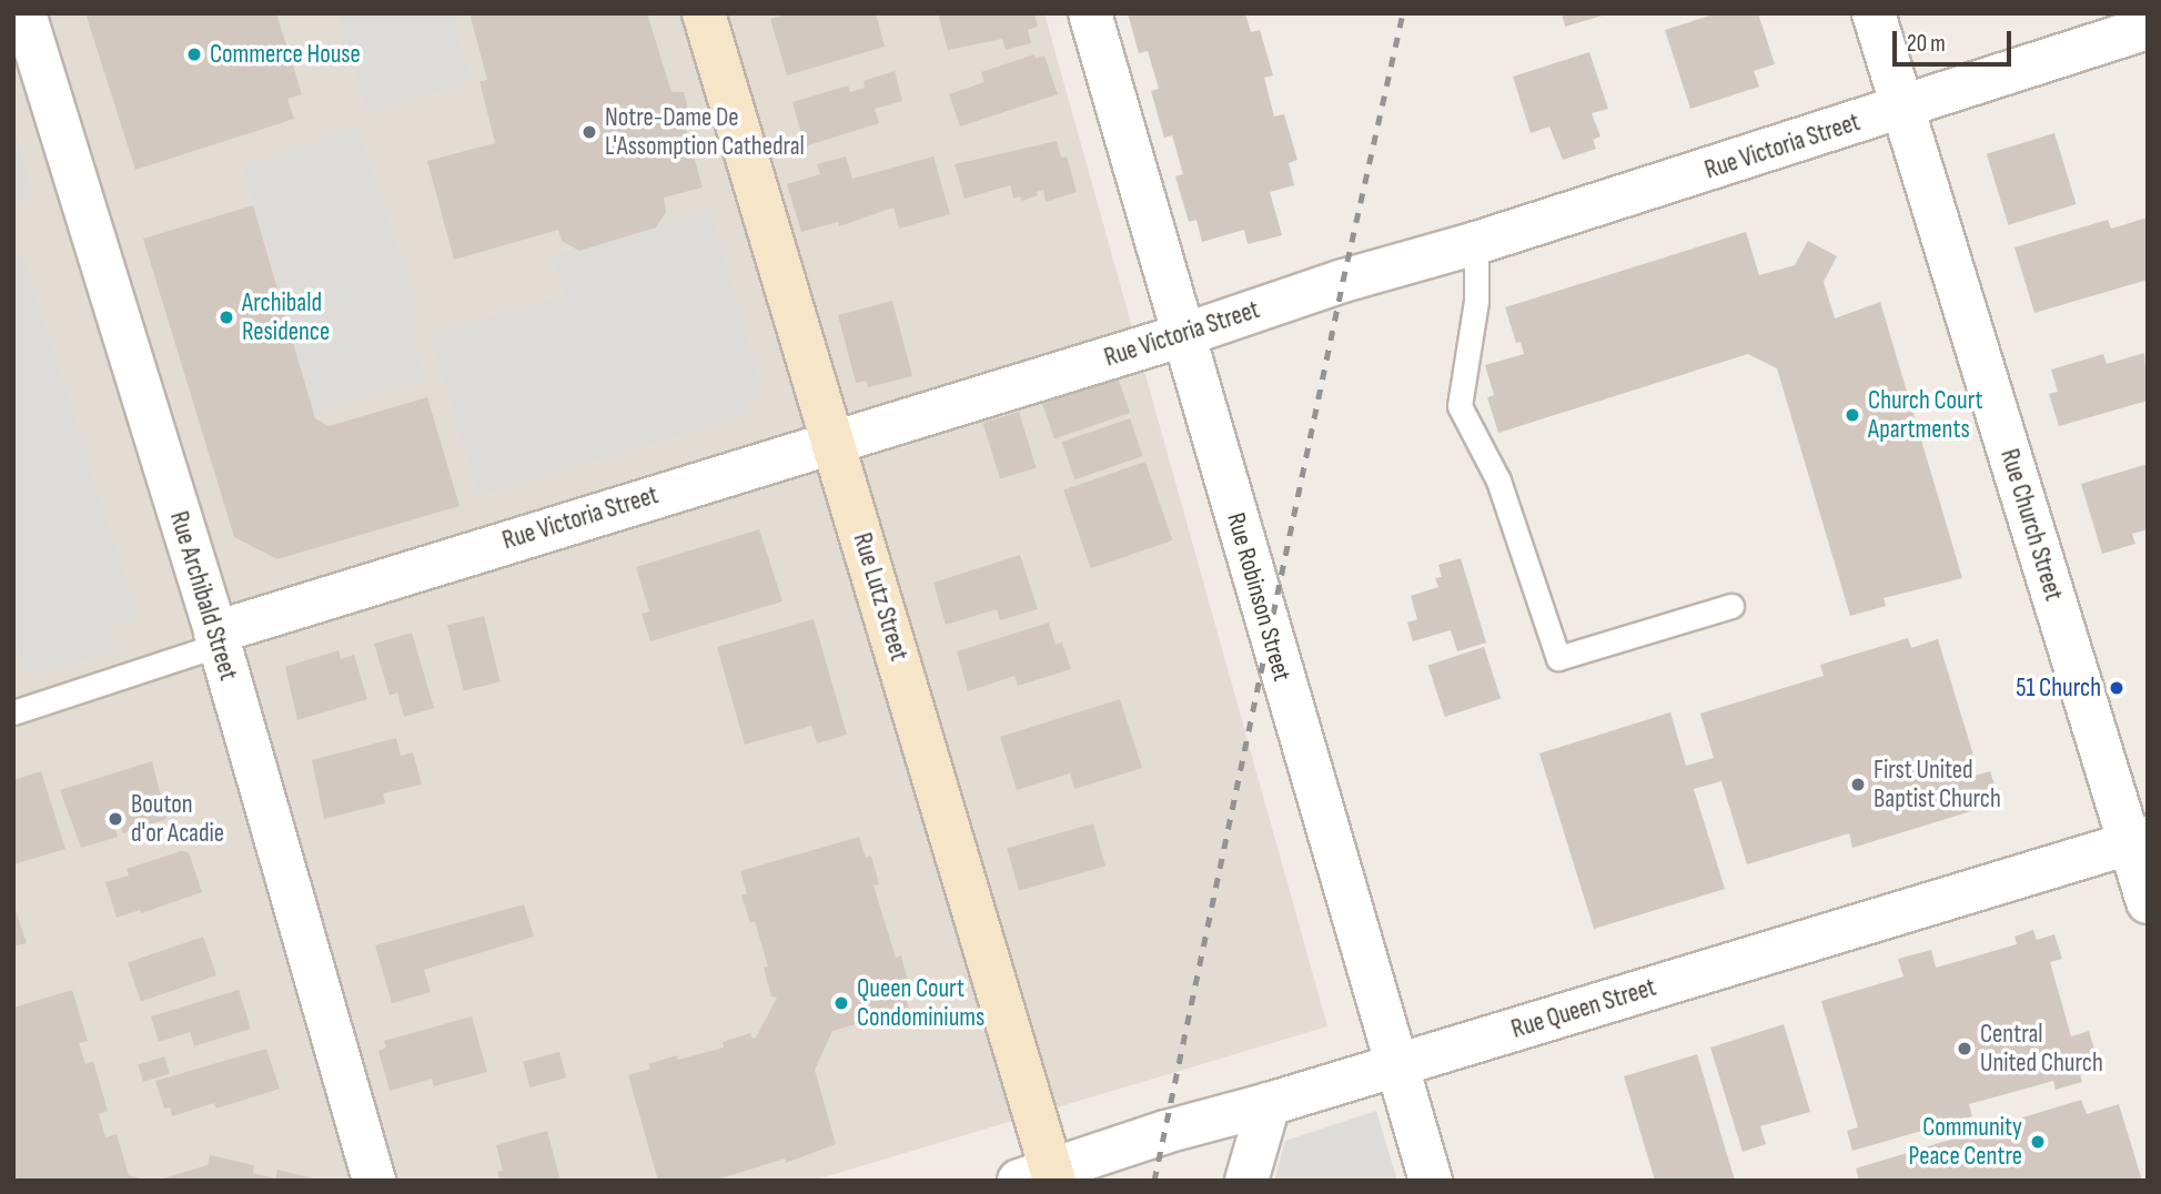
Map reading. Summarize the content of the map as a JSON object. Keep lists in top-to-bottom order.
{
  "streets": {
    "street": [
      "Rue Victoria Street",
      "Rue Church Street",
      "Rue Archibald Street",
      "Rue Lutz Street",
      "Rue Robinson Street",
      "Rue Queen Street"
    ]
  },
  "crossings": [
    ["Rue Victoria Street", "Rue Church Street"],
    ["Rue Victoria Street", "Rue Archibald Street"],
    ["Rue Victoria Street", "Rue Lutz Street"],
    ["Rue Victoria Street", "Rue Robinson Street"],
    ["Rue Church Street", "Rue Queen Street"],
    ["Rue Lutz Street", "Rue Queen Street"],
    ["Rue Robinson Street", "Rue Queen Street"]
  ],
  "places": [
    "Commerce House",
    "Notre-Dame De L'Assomption Cathedral",
    "Archibald Residence",
    "Church Court Apartments",
    "51 Church",
    "First United Baptist Church",
    "Bouton d'or Acadie",
    "Queen Court Condominiums",
    "Central United Church",
    "Community Peace Centre"
  ],
  "scale_bar": "20 m"
}
